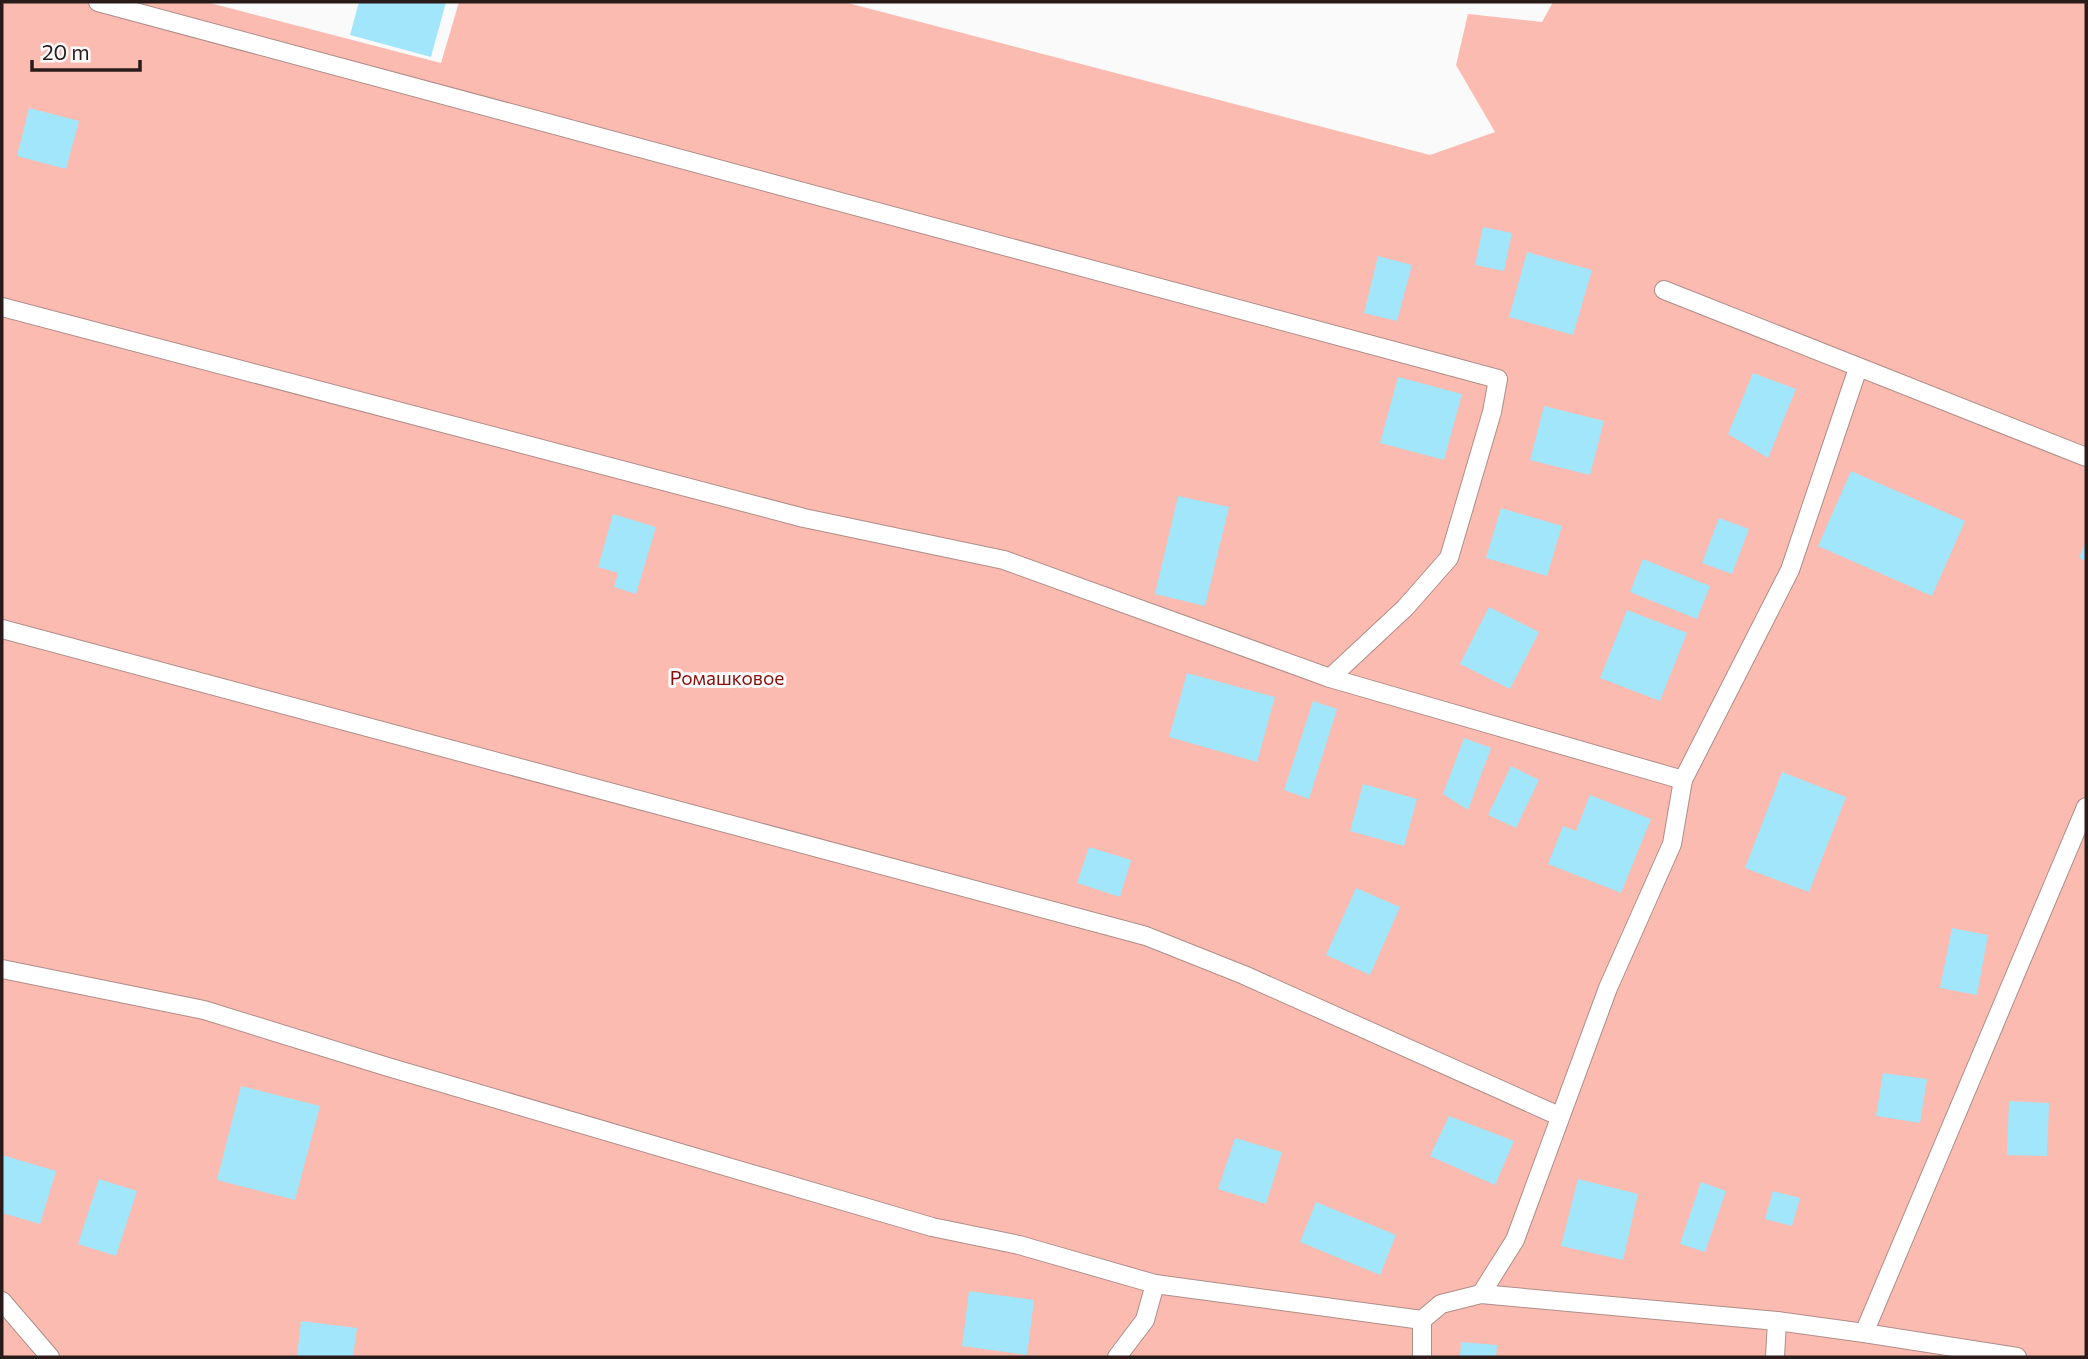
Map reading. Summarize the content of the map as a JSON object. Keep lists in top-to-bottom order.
{
  "parks": ["Ромашковое"],
  "scale_bar": "20 m"
}
